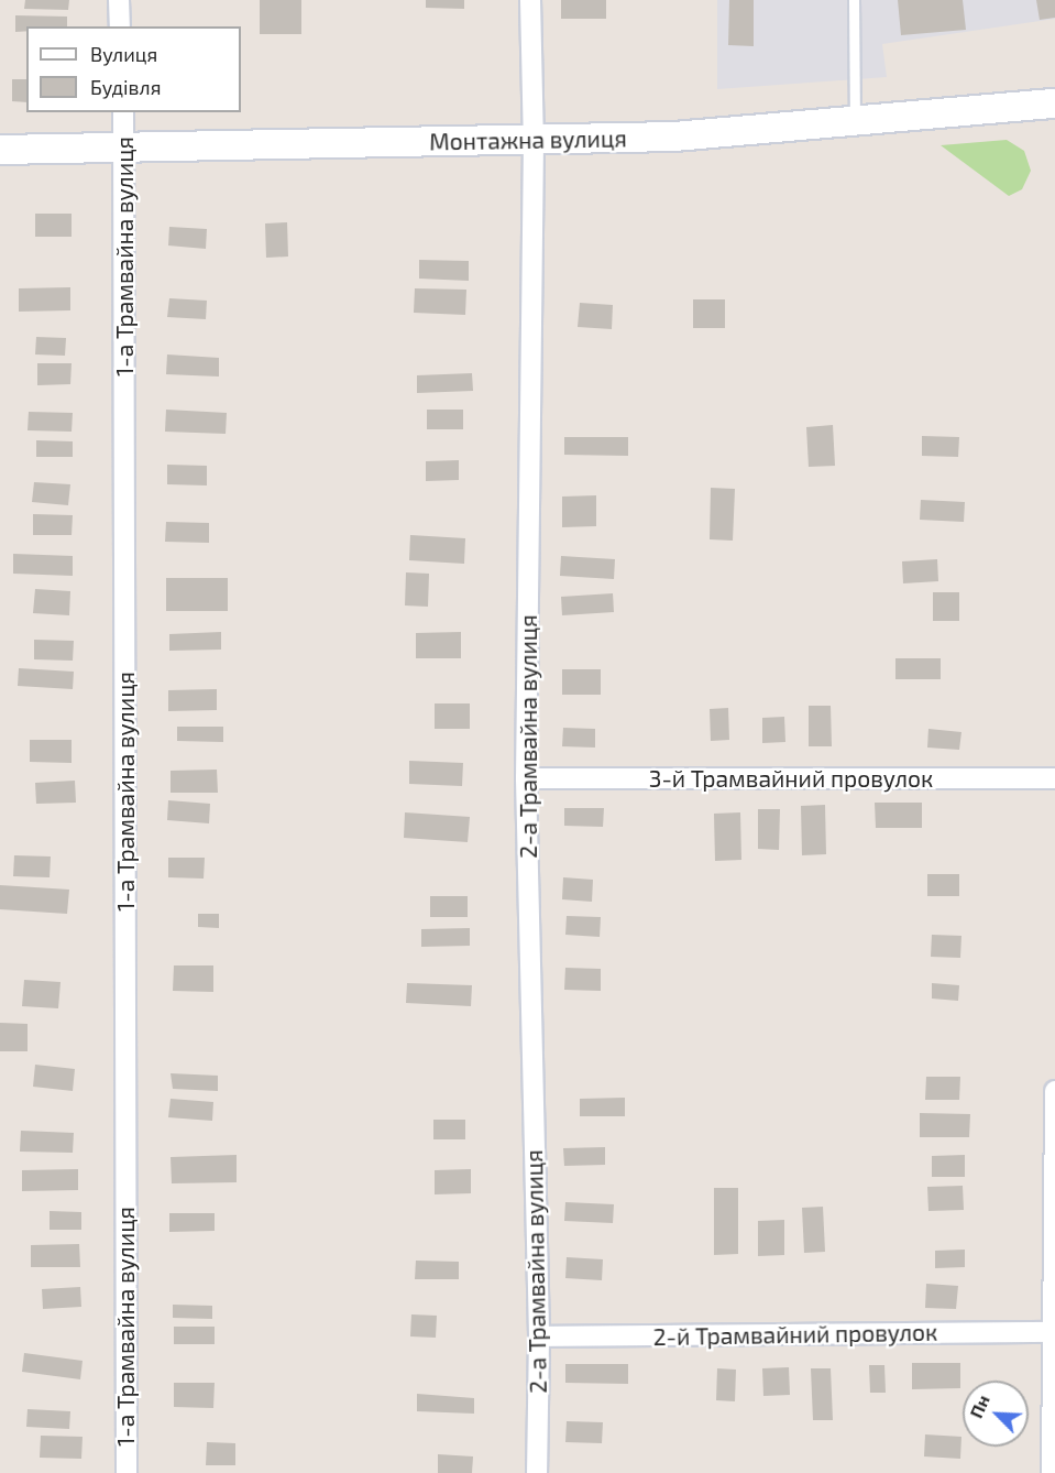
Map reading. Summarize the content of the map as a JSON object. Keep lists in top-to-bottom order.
{
  "streets": {
    "street": [
      "Монтажна вулиця",
      "1-а Трамвайна вулиця",
      "2-а Трамвайна вулиця",
      "3-й Трамвайний провулок",
      "2-й Трамвайний провулок"
    ]
  },
  "crossings": [
    ["Монтажна вулиця", "1-а Трамвайна вулиця"],
    ["Монтажна вулиця", "2-а Трамвайна вулиця"],
    ["2-а Трамвайна вулиця", "3-й Трамвайний провулок"],
    ["2-а Трамвайна вулиця", "2-й Трамвайний провулок"]
  ],
  "legend": ["Вулиця", "Будівля"],
  "north": "top left"
}
